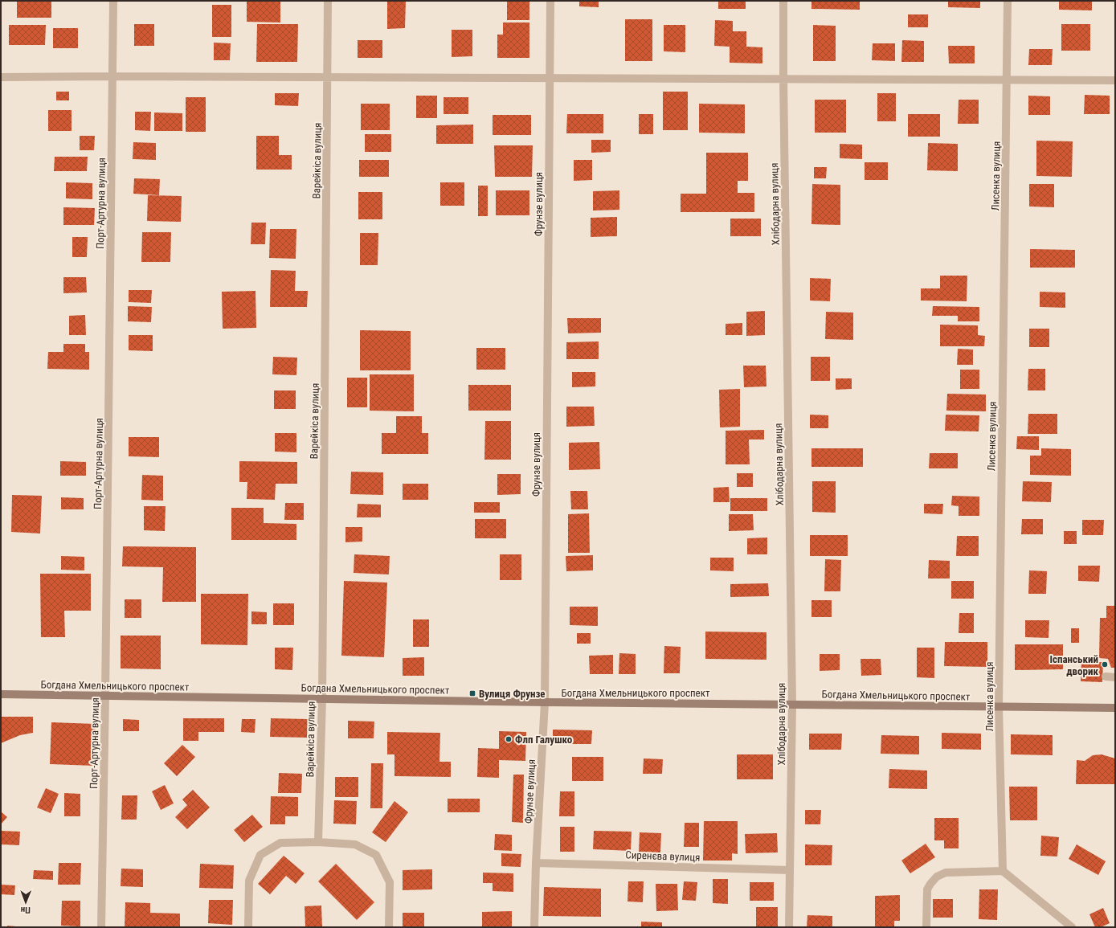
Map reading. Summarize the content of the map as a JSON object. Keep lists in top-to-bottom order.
{
  "streets": {
    "main road": ["Богдана Хмельницького проспект"],
    "street": [
      "Варейкіса вулиця",
      "Лисенка вулиця",
      "Порт-Артурна вулиця",
      "Фрунзе вулиця",
      "Хлібодарна вулиця",
      "Сиренєва вулиця"
    ]
  },
  "crossings": [
    ["Варейкіса вулиця", "Богдана Хмельницького проспект"],
    ["Лисенка вулиця", "Богдана Хмельницького проспект"],
    ["Порт-Артурна вулиця", "Богдана Хмельницького проспект"],
    ["Фрунзе вулиця", "Богдана Хмельницького проспект"],
    ["Фрунзе вулиця", "Сиренєва вулиця"],
    ["Хлібодарна вулиця", "Богдана Хмельницького проспект"],
    ["Хлібодарна вулиця", "Сиренєва вулиця"]
  ],
  "places": {
    "other": ["Іспанський дворик", "Флп Галушко"],
    "transit": ["Вулиця Фрунзе"]
  },
  "north": "bottom"
}
